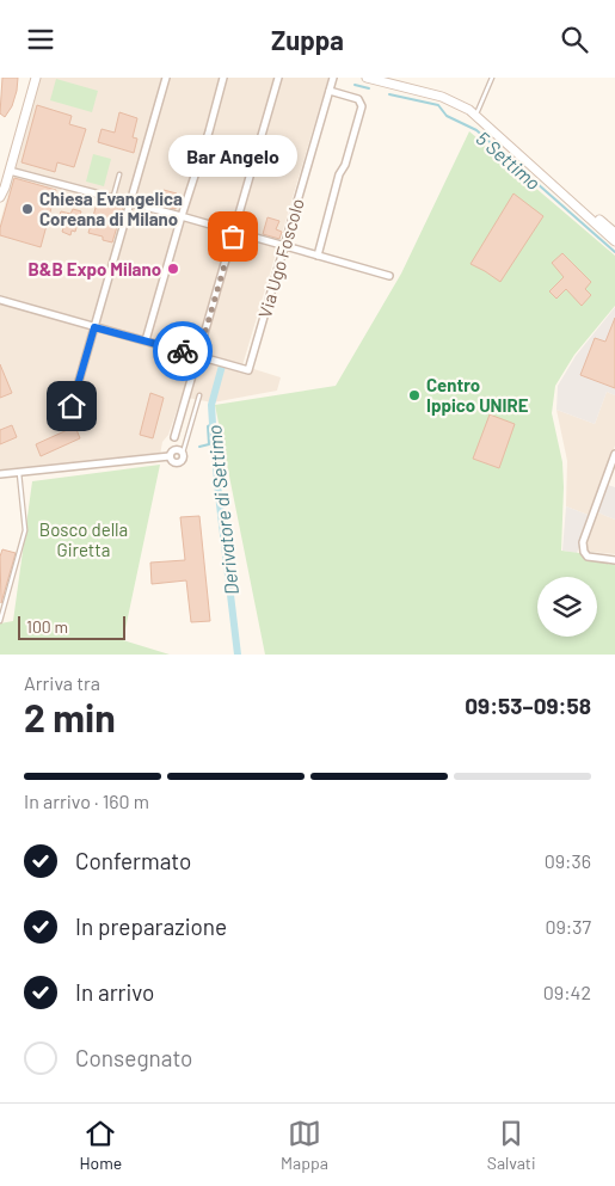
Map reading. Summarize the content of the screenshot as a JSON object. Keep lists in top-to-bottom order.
{
  "streets": {
    "street": ["Via Ugo Foscolo"]
  },
  "water": ["5 Settimo", "Derivatore di Settimo"],
  "parks": ["Bosco della Giretta"],
  "places": [
    "Chiesa Evangelica Coreana di Milano",
    "Bar Angelo",
    "B&B Expo Milano",
    "Centro Ippico UNIRE"
  ],
  "scale_bar": "100 m",
  "page": {
    "header": "Zuppa",
    "bubble": "Bar Angelo",
    "scale": "100 m",
    "heading": ["2 min", "Arriva tra", "09:53–09:58"],
    "bar": "In arrivo · 160 m",
    "list": [
      ["Confermato", "09:36"],
      ["In preparazione", "09:37"],
      ["In arrivo", "09:42"],
      "Consegnato"
    ],
    "tabs": ["Home", "Mappa", "Salvati"]
  }
}
